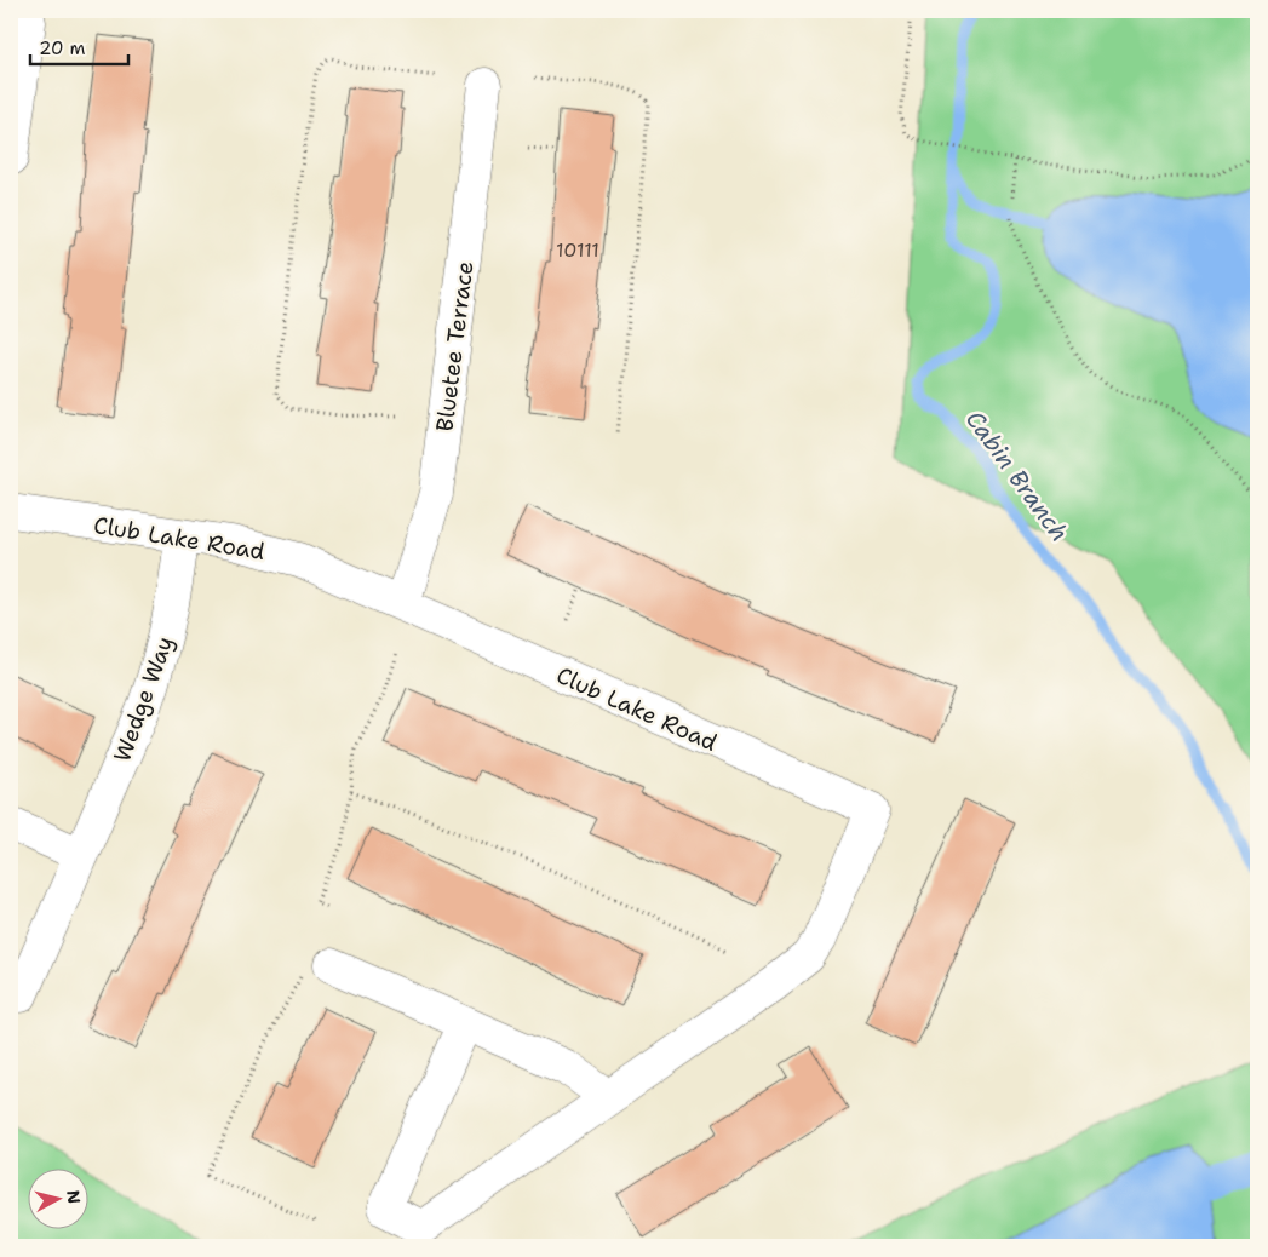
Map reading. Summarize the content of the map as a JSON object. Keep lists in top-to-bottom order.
{
  "streets": {
    "street": ["Bluetee Terrace", "Club Lake Road", "Wedge Way"]
  },
  "crossings": [
    ["Bluetee Terrace", "Club Lake Road"],
    ["Club Lake Road", "Wedge Way"]
  ],
  "water": ["Cabin Branch"],
  "house_numbers": ["10111"],
  "scale_bar": "20 m",
  "north": "right"
}
